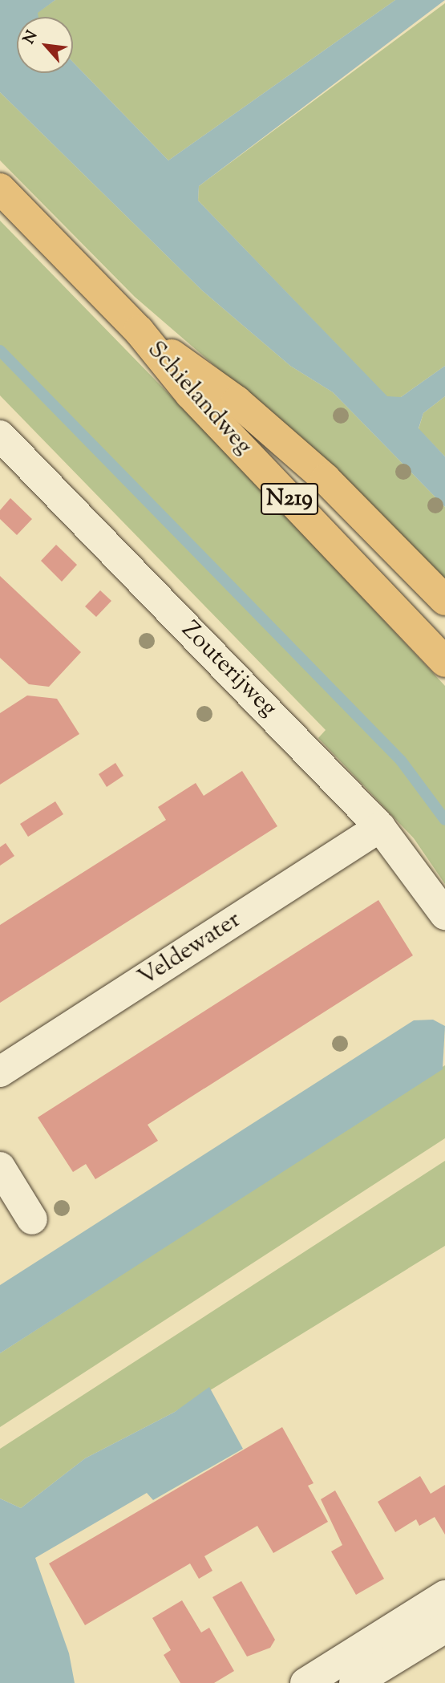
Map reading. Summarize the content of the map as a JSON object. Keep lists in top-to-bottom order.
{
  "streets": {
    "main road": ["Schielandweg", "N219"],
    "street": ["Zouterijweg", "Veldewater"]
  },
  "crossings": [
    ["Zouterijweg", "Veldewater"]
  ],
  "north": "top left"
}
